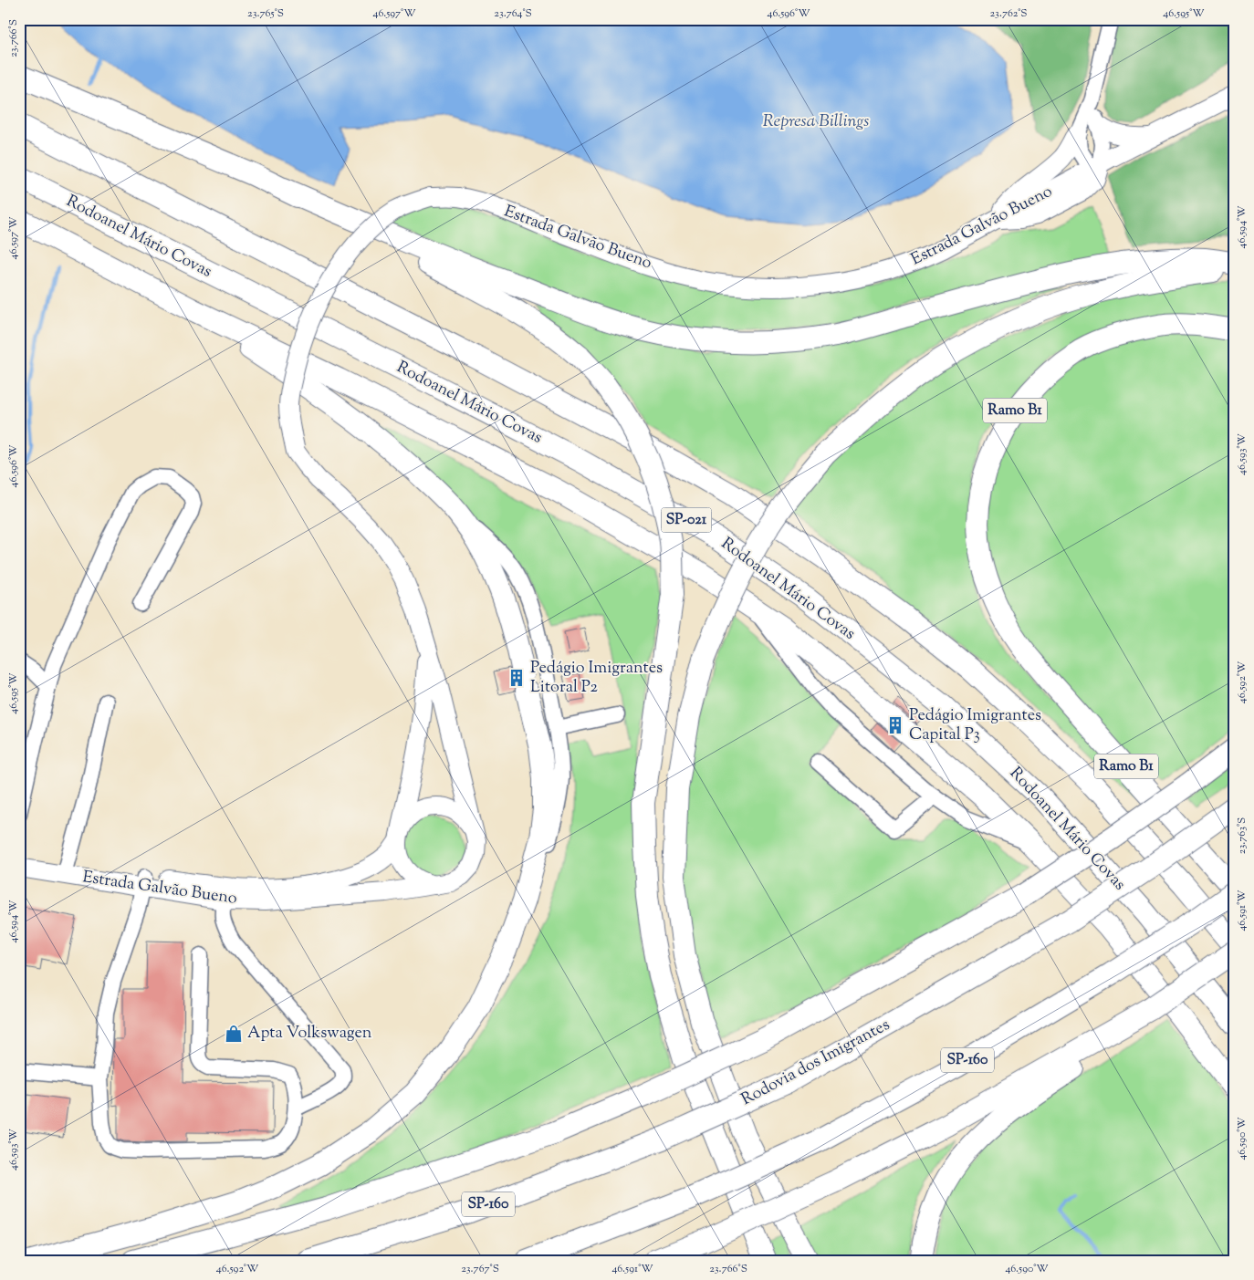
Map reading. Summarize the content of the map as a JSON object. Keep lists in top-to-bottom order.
{
  "streets": {
    "highway": [
      "Rodoanel Mário Covas",
      "Ramo B1",
      "SP-021",
      "SP-160",
      "Rodovia dos Imigrantes"
    ],
    "main road": ["Estrada Galvão Bueno"]
  },
  "crossings": [
    ["Ramo B1", "SP-160"]
  ],
  "water": ["Represa Billings"],
  "places": {
    "building": ["Pedágio Imigrantes Litoral P2", "Pedágio Imigrantes Capital P3"],
    "shop": ["Apta Volkswagen"]
  },
  "coordinates": [
    "23.765°S",
    "46.597°W",
    "23.764°S",
    "46.596°W",
    "23.762°S",
    "46.595°W",
    "23.766°S",
    "46.594°W",
    "46.593°W",
    "46.592°W",
    "23.763°S",
    "46.591°W",
    "46.590°W",
    "23.767°S"
  ]
}
